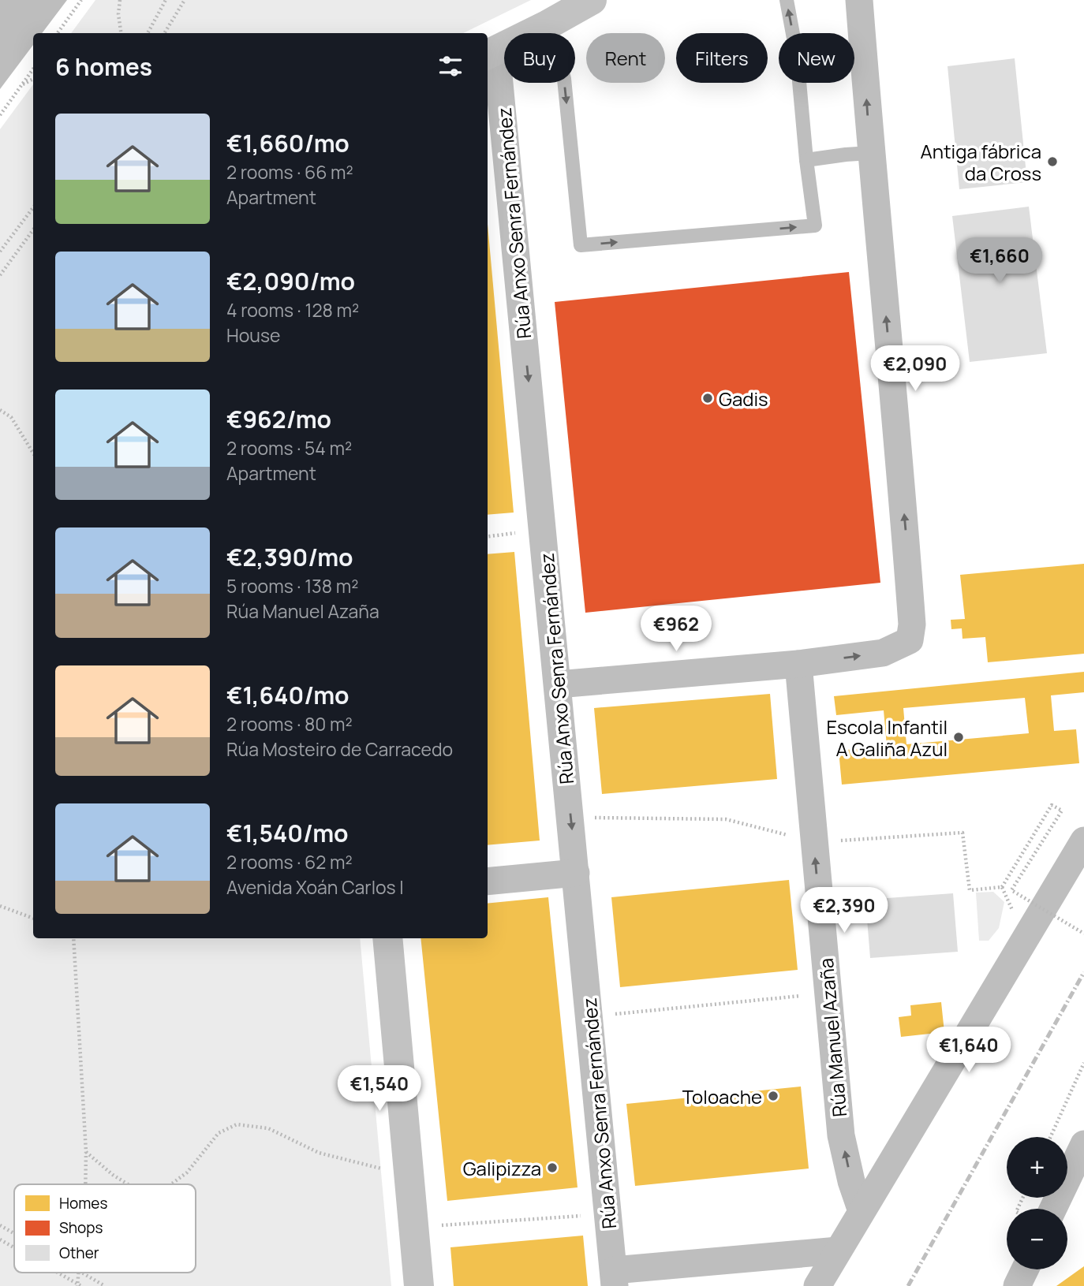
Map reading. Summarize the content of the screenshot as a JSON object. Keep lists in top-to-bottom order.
{
  "streets": {
    "street": ["Rúa Anxo Senra Fernández", "Rúa Manuel Azaña"]
  },
  "one_way": ["Rúa Anxo Senra Fernández", "Rúa Manuel Azaña"],
  "places": [
    "Antiga fábrica da Cross",
    "Gadis",
    "Escola Infantil A Galiña Azul",
    "Toloache",
    "Galipizza"
  ],
  "legend": ["Homes", "Shops", "Other"],
  "page": {
    "chip": [
      "Buy",
      "Rent",
      "Filters",
      "New"
    ],
    "heading": "6 homes",
    "list": [
      {
        "name": "€1,660/mo",
        "note": "2 rooms · 66 m² · Apartment"
      },
      {
        "name": "€2,090/mo",
        "note": "4 rooms · 128 m² · House"
      },
      {
        "name": "€962/mo",
        "note": "2 rooms · 54 m² · Apartment"
      },
      {
        "name": "€2,390/mo",
        "note": "5 rooms · 138 m² · Rúa Manuel Azaña"
      },
      {
        "name": "€1,640/mo",
        "note": "2 rooms · 80 m² · Rúa Mosteiro de Carracedo"
      },
      {
        "name": "€1,540/mo",
        "note": "2 rooms · 62 m² · Avenida Xoán Carlos I"
      }
    ],
    "price": [
      "€1,660",
      "€2,090",
      "€962",
      "€2,390",
      "€1,640",
      "€1,540"
    ],
    "map_buttons": ["+", "−"]
  }
}
